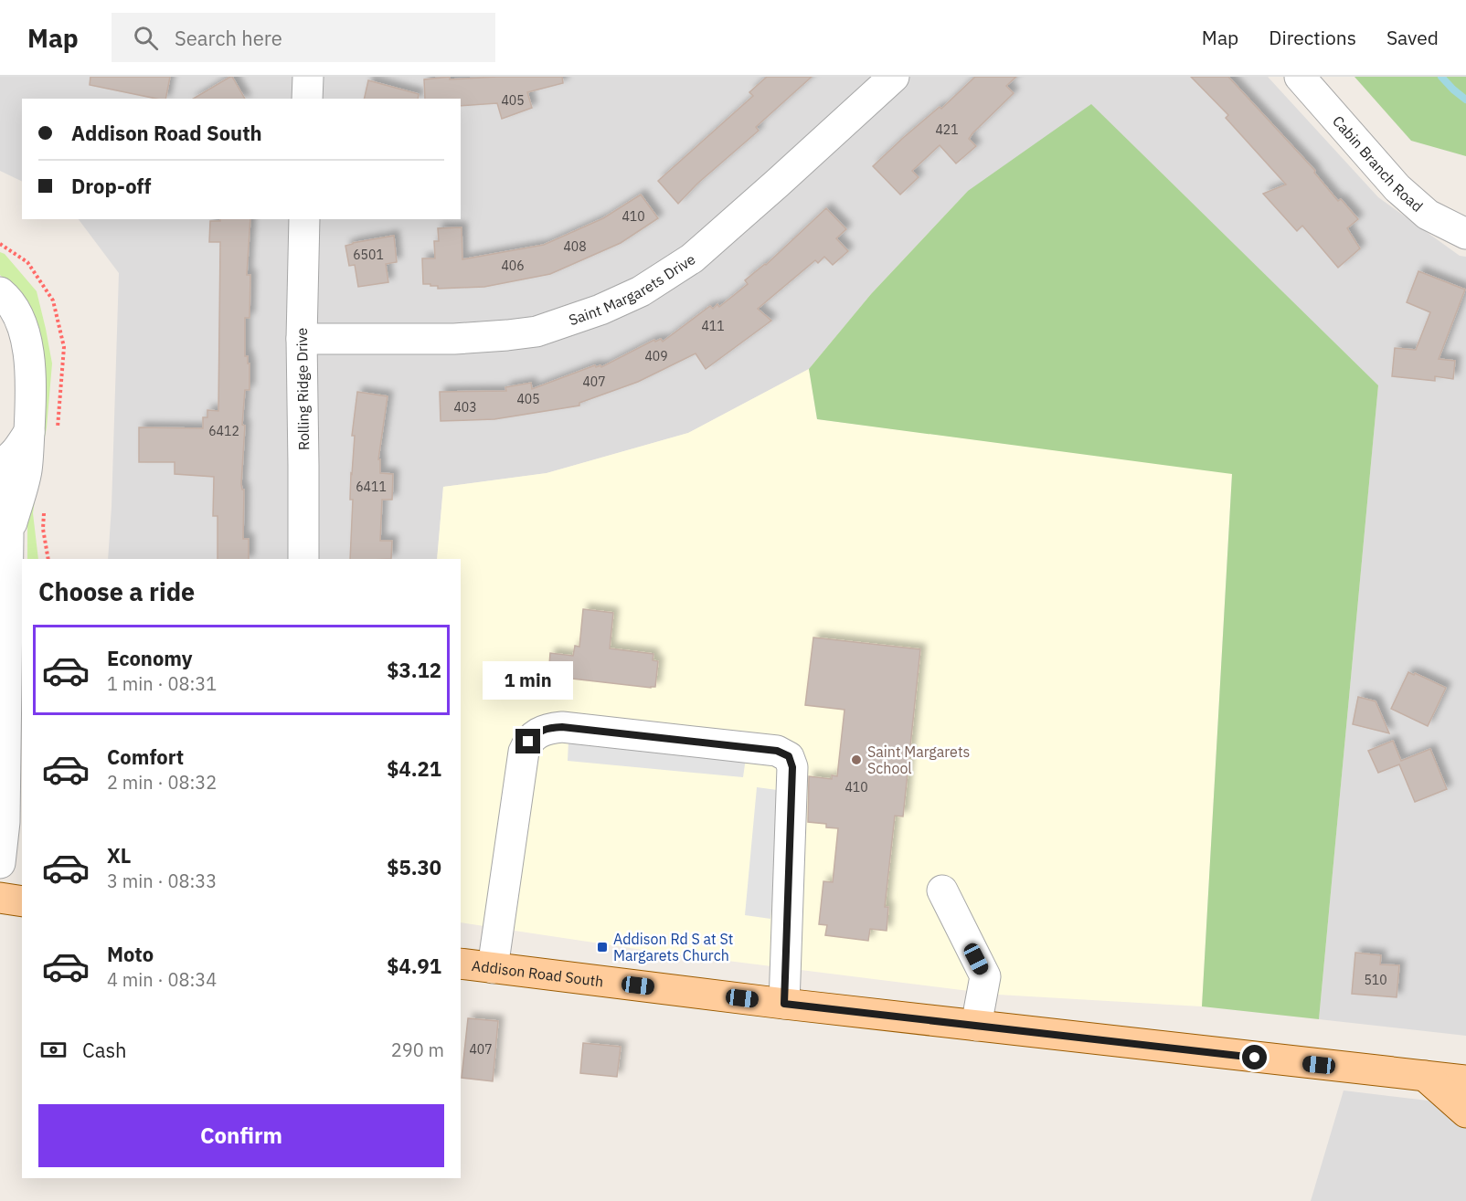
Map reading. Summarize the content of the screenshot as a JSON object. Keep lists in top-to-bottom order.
{
  "streets": {
    "main road": ["Addison Road South"],
    "street": ["Cabin Branch Road", "Saint Margarets Drive", "Rolling Ridge Drive"]
  },
  "crossings": [
    ["Saint Margarets Drive", "Rolling Ridge Drive"]
  ],
  "places": {
    "other": ["Saint Margarets School"],
    "transit": ["Addison Rd S at St Margarets Church"]
  },
  "house_numbers": [
    "405",
    "421",
    "410",
    "408",
    "6501",
    "406",
    "411",
    "409",
    "407",
    "405",
    "403",
    "6412",
    "6411",
    "410",
    "510",
    "407"
  ],
  "page": {
    "header": "Map",
    "search": "Search here",
    "nav": ["Map", "Directions", "Saved"],
    "banner": ["Addison Road South", "Drop-off"],
    "heading": "Choose a ride",
    "list": [
      {
        "name": "Economy",
        "note": "1 min · 08:31",
        "value": "$3.12"
      },
      {
        "name": "Comfort",
        "note": "2 min · 08:32",
        "value": "$4.21"
      },
      {
        "name": "XL",
        "note": "3 min · 08:33",
        "value": "$5.30"
      },
      {
        "name": "Moto",
        "note": "4 min · 08:34",
        "value": "$4.91"
      }
    ],
    "bubble": "1 min",
    "pay": ["Cash", "290 m"],
    "buttons": "Confirm"
  }
}
